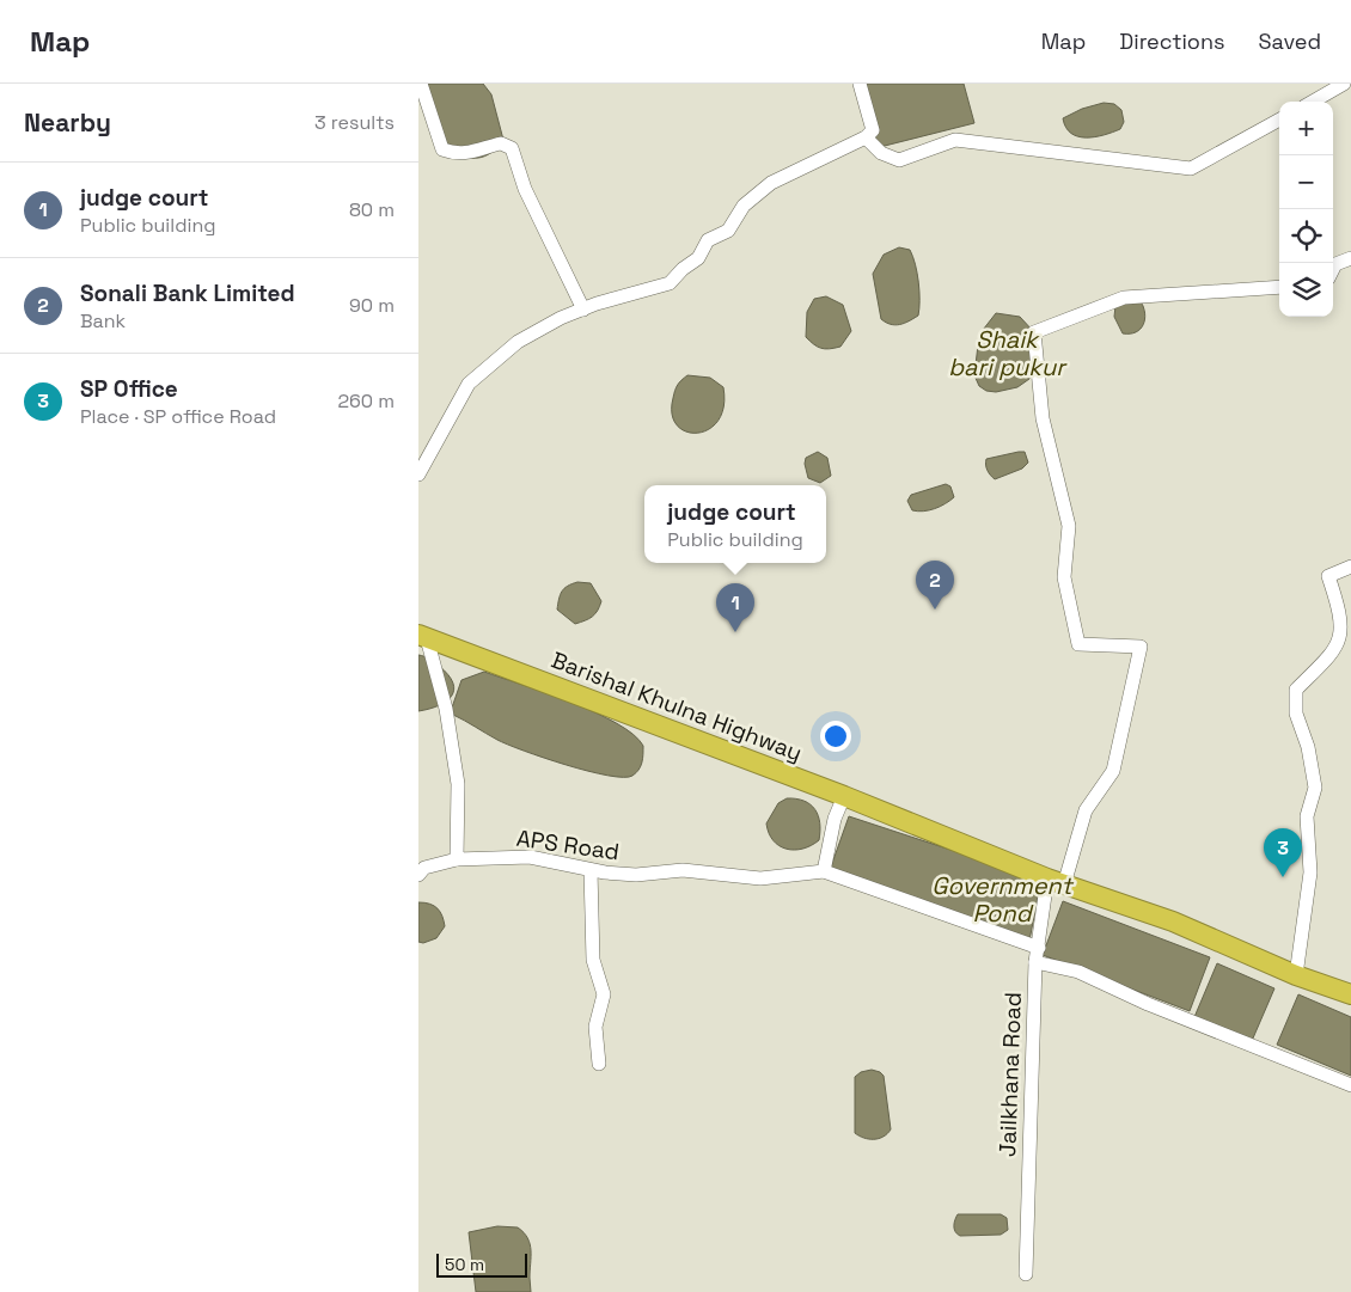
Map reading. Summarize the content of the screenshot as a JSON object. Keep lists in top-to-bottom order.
{
  "streets": {
    "highway": ["Barishal Khulna Highway"],
    "street": ["APS Road", "Jailkhana Road"]
  },
  "crossings": [
    ["Barishal Khulna Highway", "Jailkhana Road"]
  ],
  "water": ["Shaik bari pukur", "Government Pond"],
  "scale_bar": "50 m",
  "page": {
    "header": "Map",
    "nav": ["Map", "Directions", "Saved"],
    "heading": ["Nearby", "3 results"],
    "map_buttons": ["+", "−"],
    "list": [
      {
        "mark": "1",
        "name": "judge court",
        "note": "Public building",
        "value": "80 m"
      },
      {
        "mark": "2",
        "name": "Sonali Bank Limited",
        "note": "Bank",
        "value": "90 m"
      },
      {
        "mark": "3",
        "name": "SP Office",
        "note": "Place · SP office Road",
        "value": "260 m"
      }
    ],
    "popup": ["judge court", "Public building"],
    "pins": ["2", "1", "3"],
    "scale": "50 m"
  }
}
